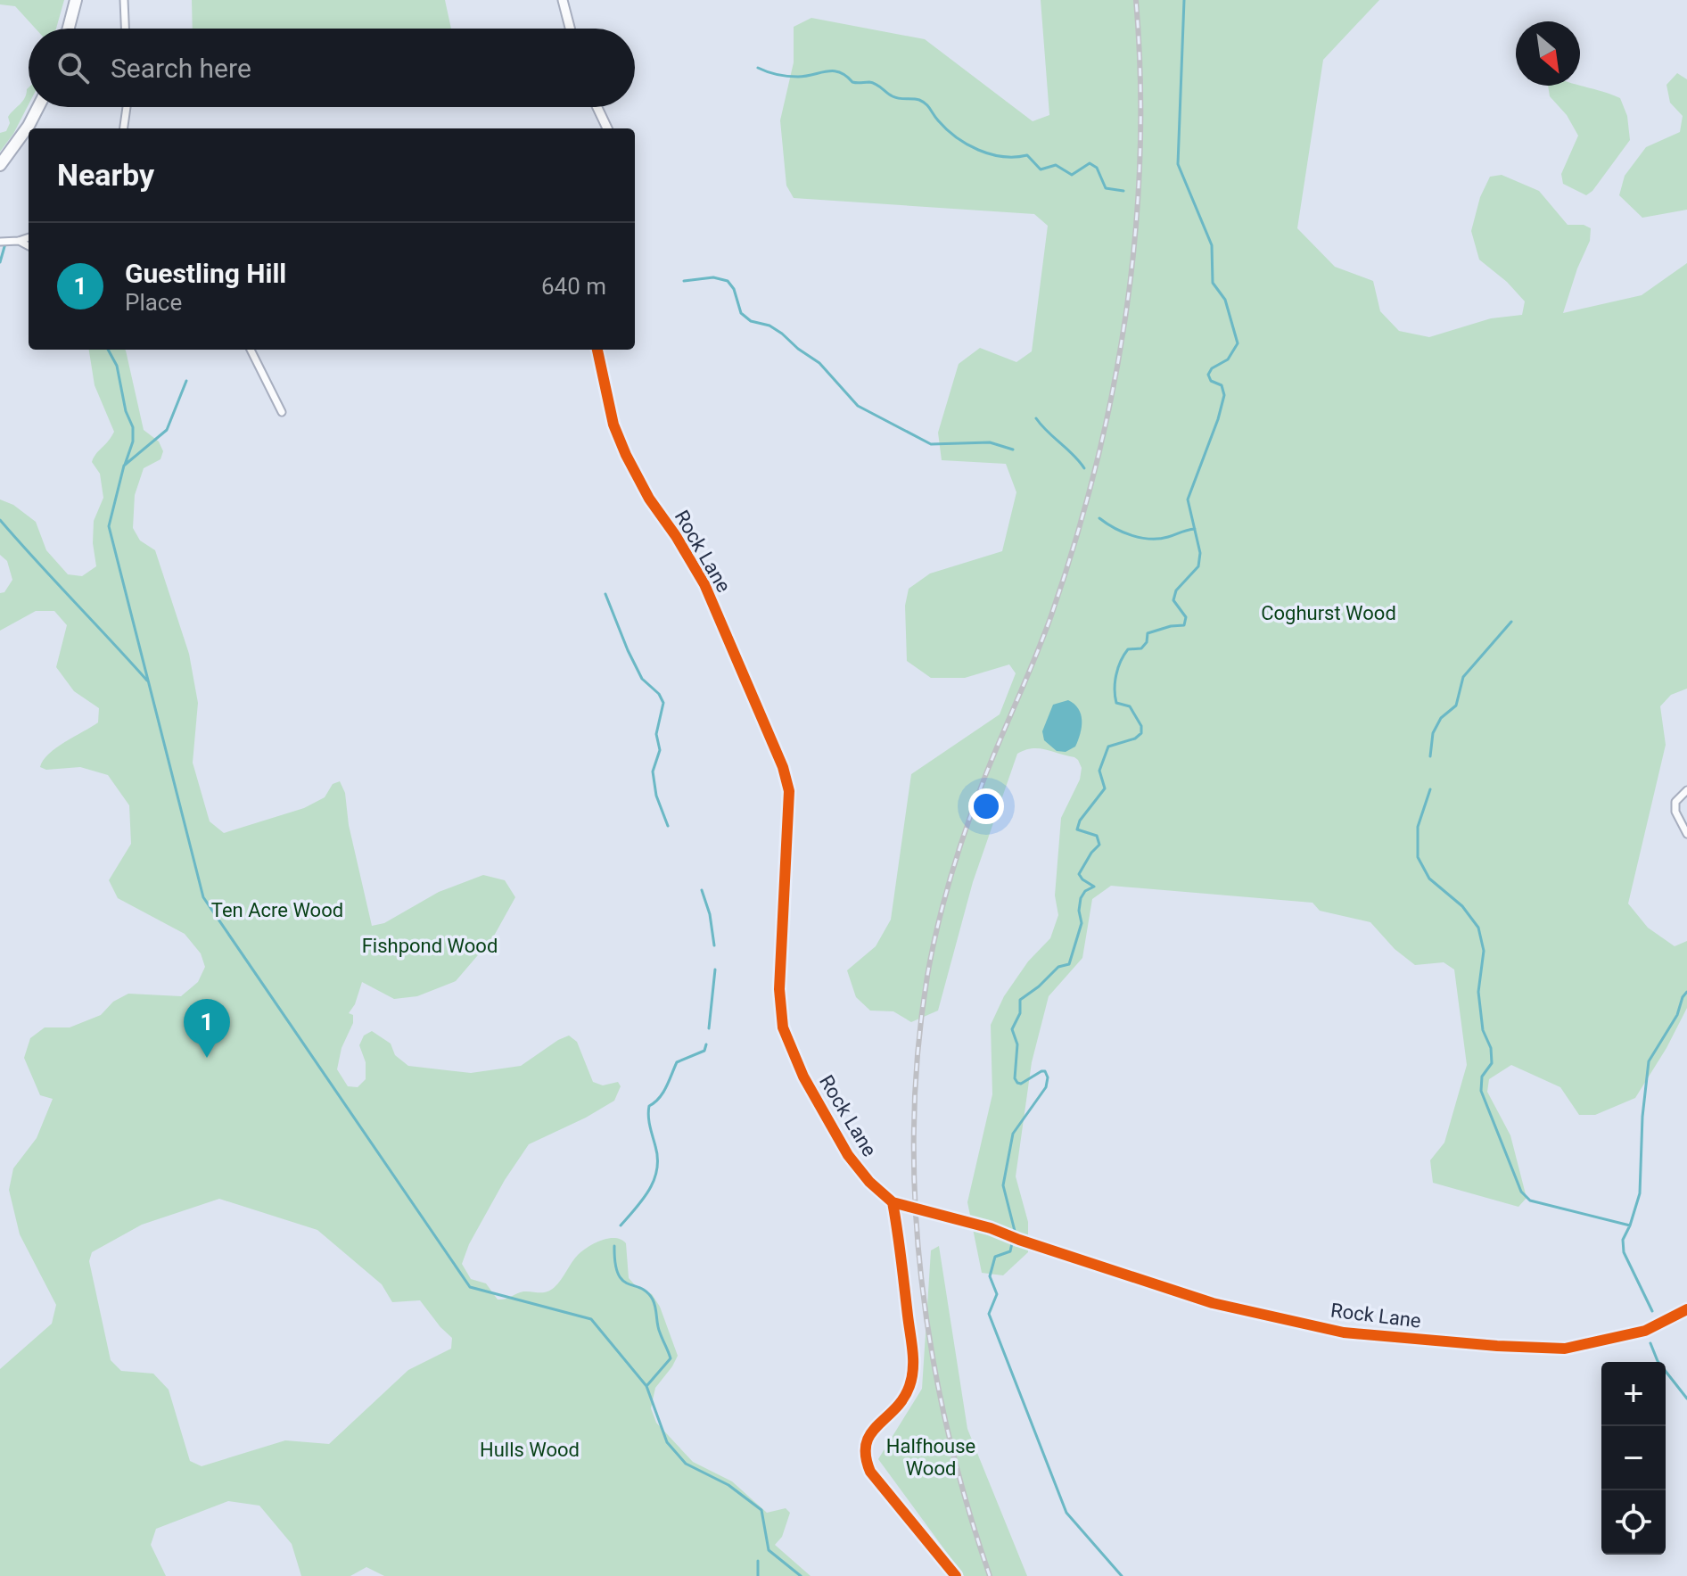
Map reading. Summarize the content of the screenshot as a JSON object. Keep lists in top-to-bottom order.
{
  "streets": {
    "street": ["Rock Lane"]
  },
  "parks": [
    "Coghurst Wood",
    "Ten Acre Wood",
    "Fishpond Wood",
    "Halfhouse Wood",
    "Hulls Wood"
  ],
  "north": "bottom right",
  "page": {
    "search": "Search here",
    "heading": "Nearby",
    "list": [
      {
        "mark": "1",
        "name": "Guestling Hill",
        "note": "Place",
        "value": "640 m"
      }
    ],
    "pins": "1",
    "map_buttons": ["+", "−"]
  }
}
